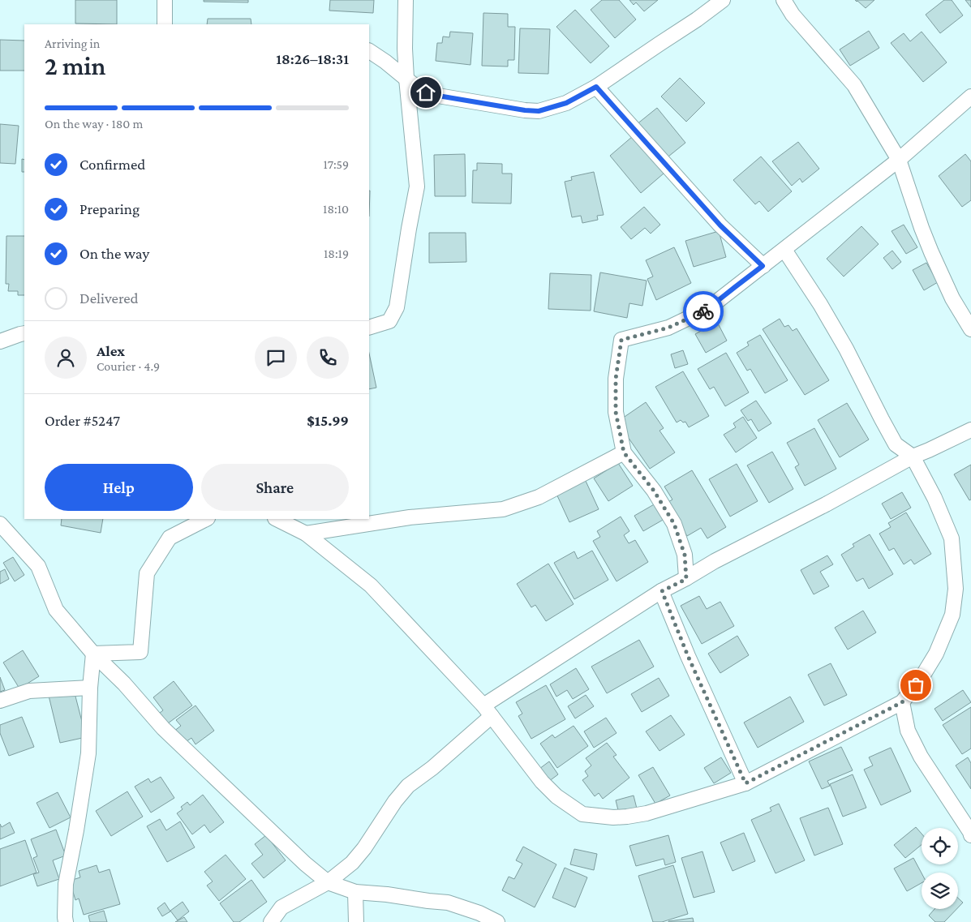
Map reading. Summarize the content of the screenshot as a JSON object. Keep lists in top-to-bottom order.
{
  "page": {
    "heading": ["2 min", "Arriving in", "18:26–18:31"],
    "panel": [
      "Alex",
      "Courier · 4.9",
      "Order #5247",
      "$15.99"
    ],
    "bar": "On the way · 180 m",
    "list": [
      ["Confirmed", "17:59"],
      ["Preparing", "18:10"],
      ["On the way", "18:19"],
      "Delivered"
    ],
    "buttons": ["Help", "Share"]
  }
}
